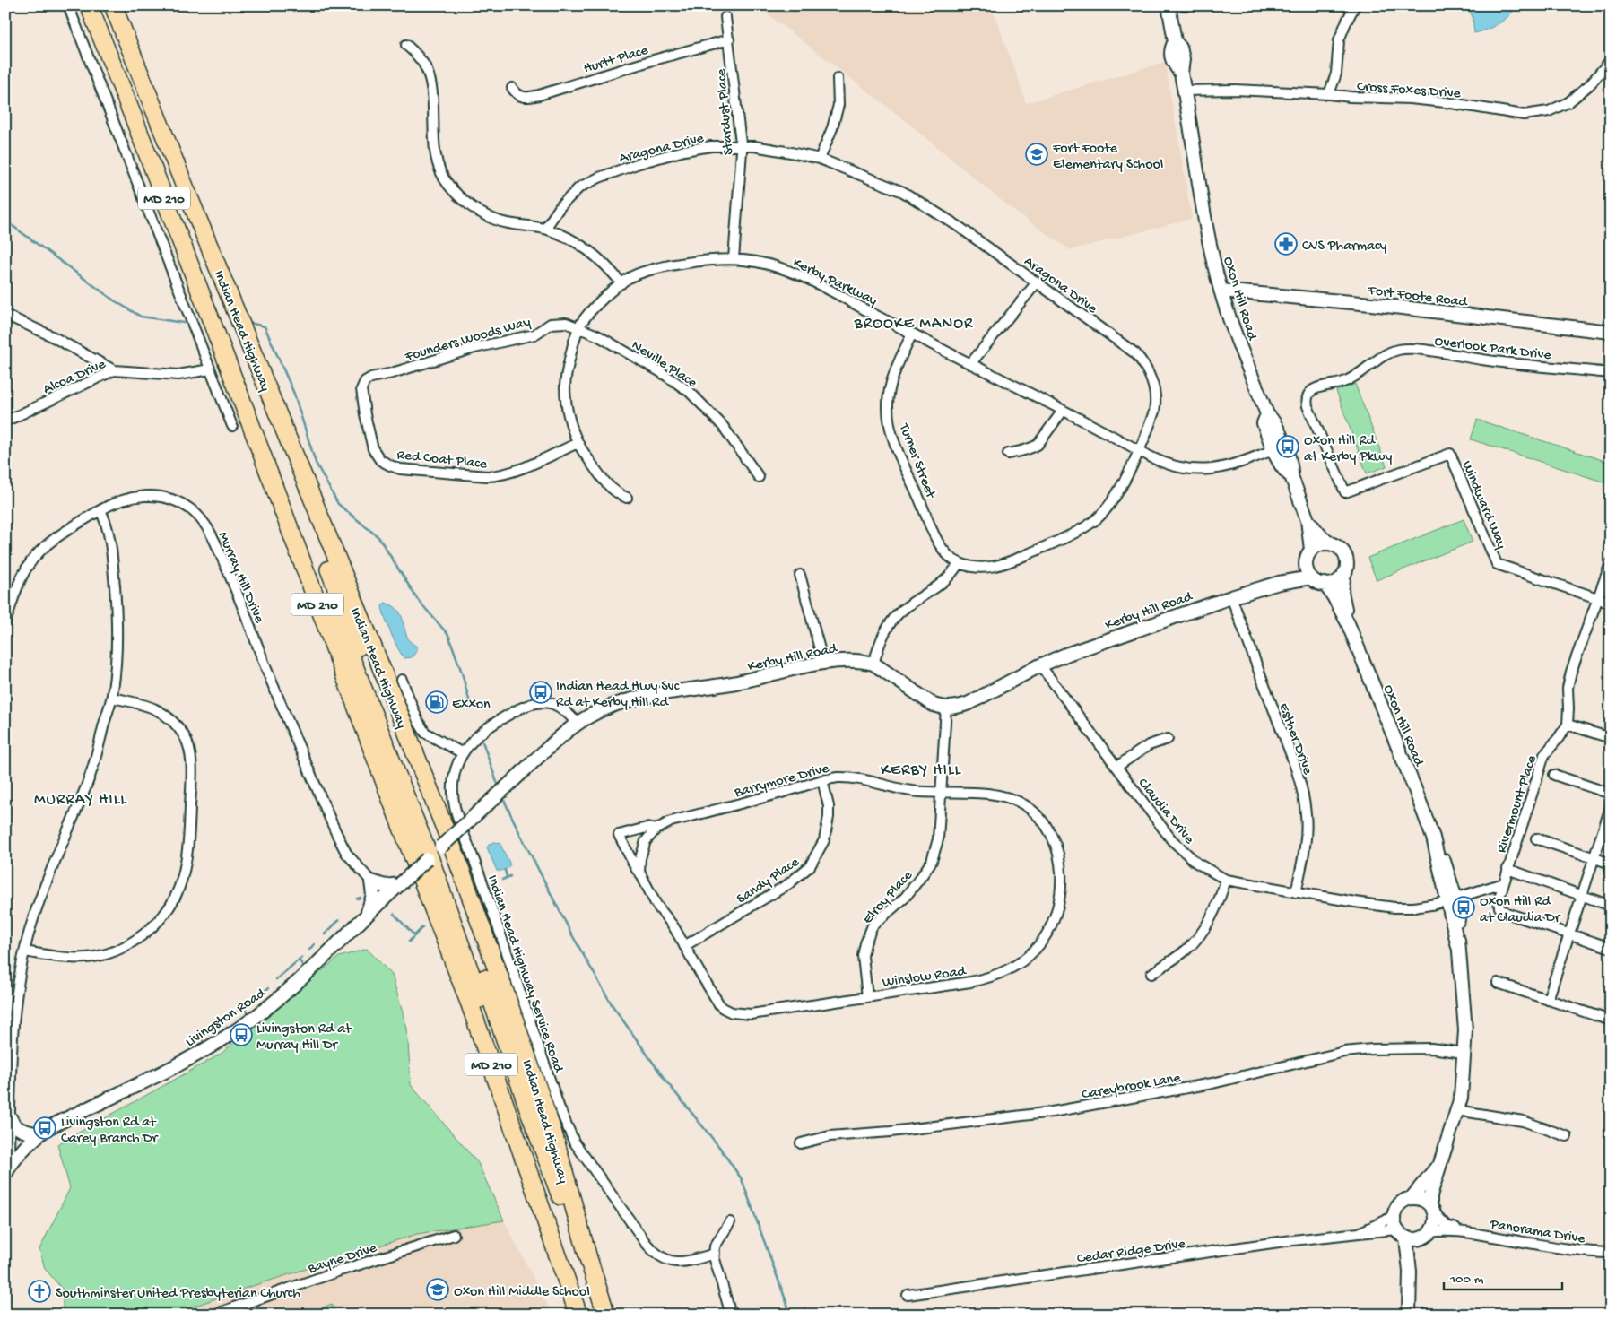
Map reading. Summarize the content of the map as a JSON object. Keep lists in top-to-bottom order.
{
  "streets": {
    "highway": ["MD 210", "Indian Head Highway"],
    "main road": [
      "Fort Foote Road",
      "Oxon Hill Road",
      "Kerby Hill Road",
      "Livingston Road"
    ],
    "street": [
      "Hurtt Place",
      "Cross Foxes Drive",
      "Stardust Place",
      "Aragona Drive",
      "Kerby Parkway",
      "Founders Woods Way",
      "Overlook Park Drive",
      "Neville Place",
      "Alcoa Drive",
      "Red Coat Place",
      "Turner Street",
      "Windward Way",
      "Murray Hill Drive",
      "Esther Drive",
      "Barrymore Drive",
      "Rivermount Place",
      "Claudia Drive",
      "Sandy Place",
      "Elroy Place",
      "Indian Head Highway Service Road",
      "Winslow Road",
      "Careybrook Lane",
      "Panorama Drive",
      "Cedar Ridge Drive",
      "Bayne Drive"
    ]
  },
  "crossings": [
    ["Hurtt Place", "Stardust Place"],
    ["Cross Foxes Drive", "Oxon Hill Road"],
    ["Stardust Place", "Aragona Drive"],
    ["Stardust Place", "Kerby Parkway"],
    ["Aragona Drive", "Kerby Parkway"],
    ["Aragona Drive", "Turner Street"],
    ["Kerby Parkway", "Oxon Hill Road"],
    ["Kerby Parkway", "Founders Woods Way"],
    ["Kerby Parkway", "Neville Place"],
    ["Kerby Parkway", "Red Coat Place"],
    ["Kerby Parkway", "Turner Street"],
    ["Fort Foote Road", "Oxon Hill Road"],
    ["Oxon Hill Road", "Kerby Hill Road"],
    ["Oxon Hill Road", "Claudia Drive"],
    ["Oxon Hill Road", "Careybrook Lane"],
    ["Oxon Hill Road", "Panorama Drive"],
    ["Oxon Hill Road", "Cedar Ridge Drive"],
    ["Founders Woods Way", "Neville Place"],
    ["Founders Woods Way", "Red Coat Place"],
    ["Overlook Park Drive", "Windward Way"],
    ["Kerby Hill Road", "Esther Drive"],
    ["Kerby Hill Road", "Claudia Drive"],
    ["Kerby Hill Road", "Elroy Place"],
    ["Kerby Hill Road", "Indian Head Highway Service Road"],
    ["Kerby Hill Road", "Livingston Road"],
    ["Esther Drive", "Claudia Drive"],
    ["Barrymore Drive", "Sandy Place"],
    ["Barrymore Drive", "Elroy Place"],
    ["Barrymore Drive", "Winslow Road"],
    ["Rivermount Place", "Claudia Drive"],
    ["Sandy Place", "Winslow Road"],
    ["Elroy Place", "Winslow Road"],
    ["Panorama Drive", "Cedar Ridge Drive"]
  ],
  "districts": ["BROOKE MANOR", "KERBY HILL", "MURRAY HILL"],
  "places": {
    "school or university": ["Fort Foote Elementary School", "Oxon Hill Middle School"],
    "pharmacy": ["CVS Pharmacy"],
    "bus stop": [
      "Oxon Hill Rd at Kerby Pkwy",
      "Indian Head Hwy Svc Rd at Kerby Hill Rd",
      "Oxon Hill Rd at Claudia Dr",
      "Livingston Rd at Murray Hill Dr",
      "Livingston Rd at Carey Branch Dr"
    ],
    "fuel station": ["Exxon"],
    "church": ["Southminster United Presbyterian Church"]
  },
  "scale_bar": "100 m"
}
